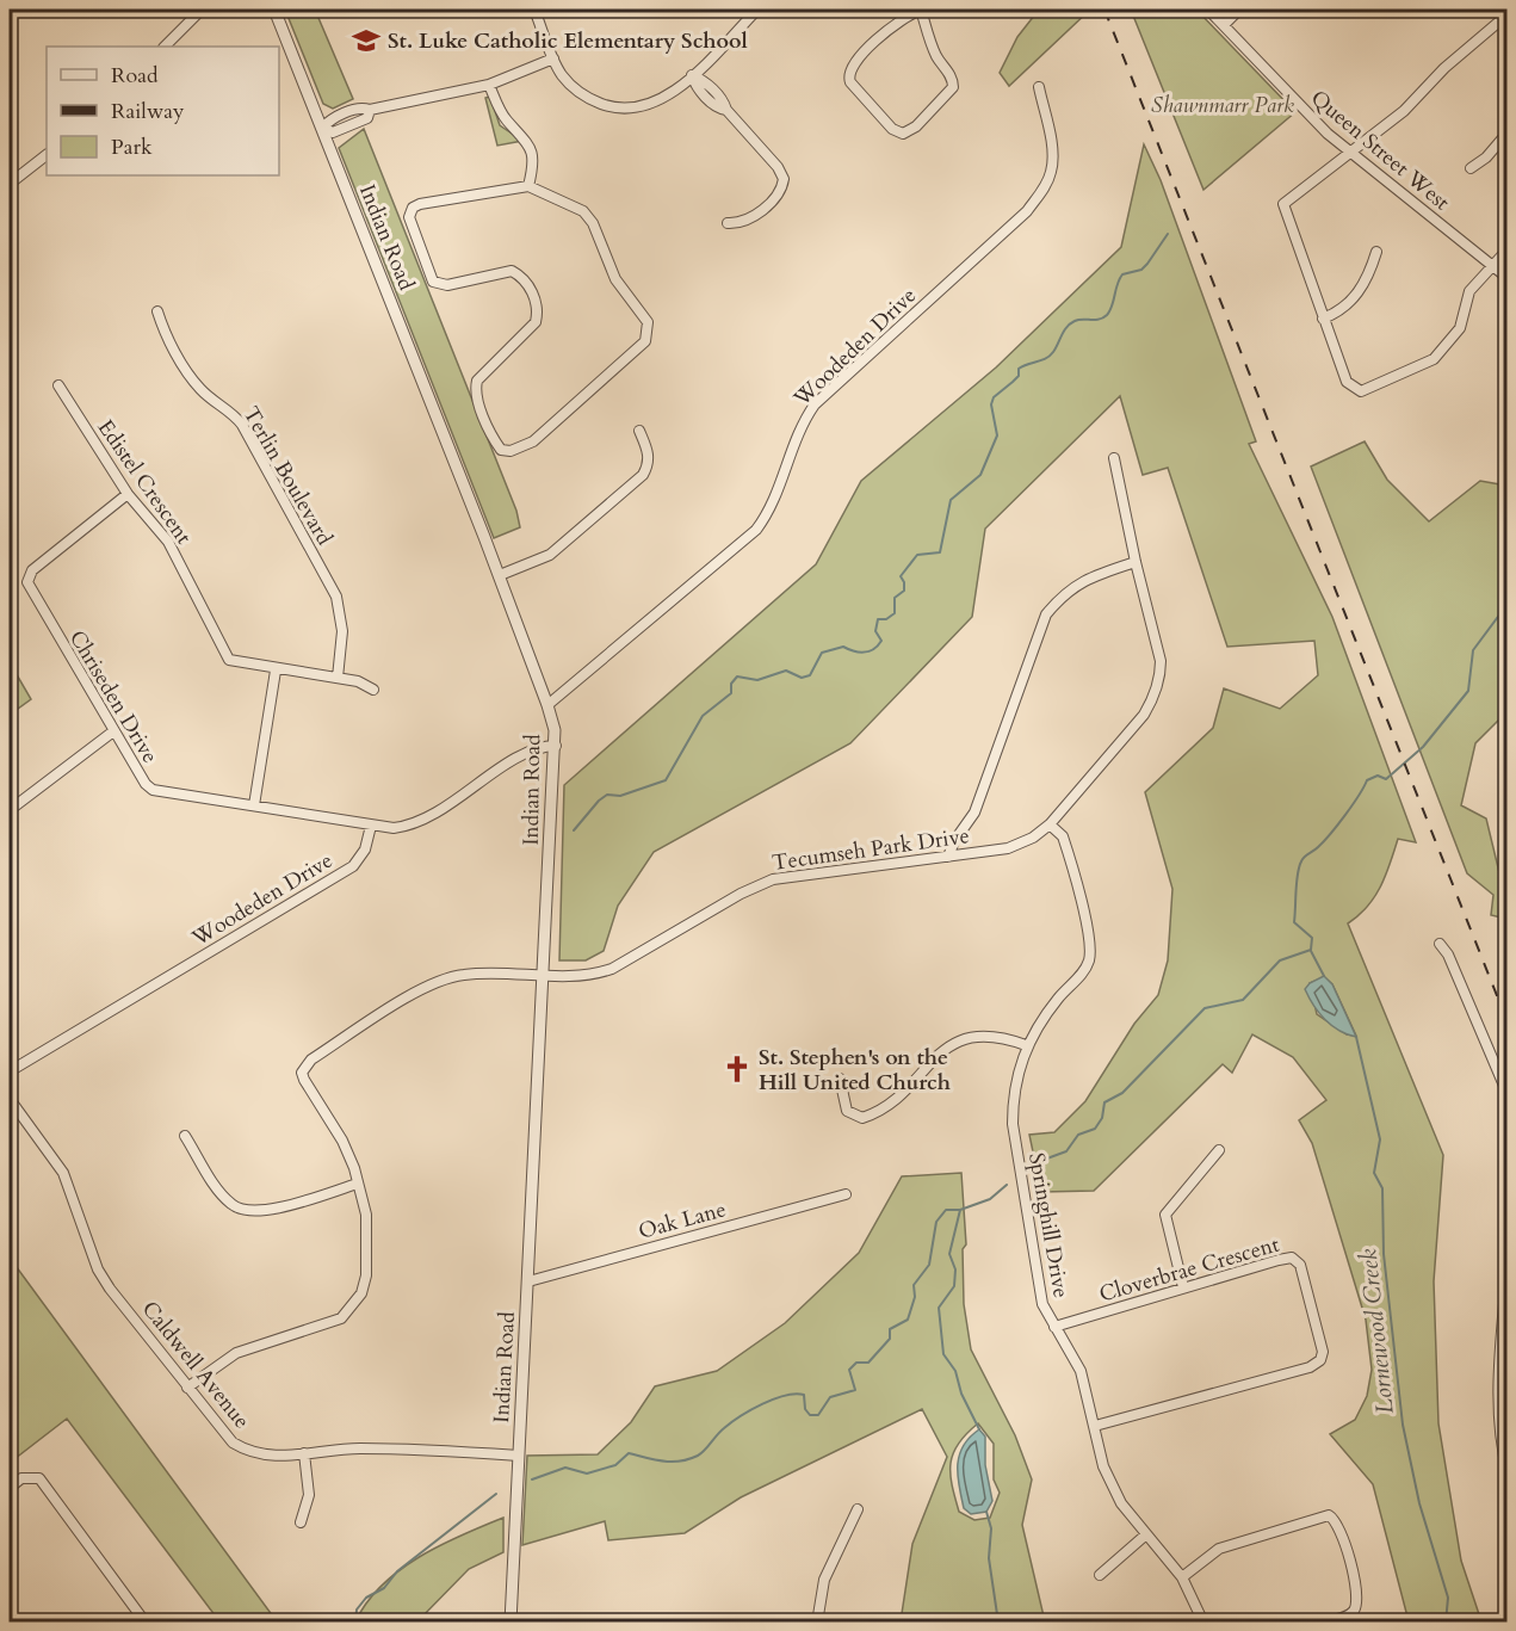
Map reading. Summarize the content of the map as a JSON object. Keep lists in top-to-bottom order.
{
  "streets": {
    "street": [
      "Queen Street West",
      "Indian Road",
      "Woodeden Drive",
      "Terlin Boulevard",
      "Edistel Crescent",
      "Chriseden Drive",
      "Tecumseh Park Drive",
      "Oak Lane",
      "Springhill Drive",
      "Cloverbrae Crescent",
      "Caldwell Avenue"
    ]
  },
  "crossings": [
    ["Indian Road", "Woodeden Drive"],
    ["Indian Road", "Tecumseh Park Drive"],
    ["Indian Road", "Oak Lane"],
    ["Indian Road", "Caldwell Avenue"],
    ["Woodeden Drive", "Chriseden Drive"],
    ["Terlin Boulevard", "Edistel Crescent"],
    ["Edistel Crescent", "Chriseden Drive"],
    ["Tecumseh Park Drive", "Springhill Drive"],
    ["Tecumseh Park Drive", "Caldwell Avenue"],
    ["Springhill Drive", "Cloverbrae Crescent"]
  ],
  "water": ["Lornewood Creek"],
  "parks": ["Shawnmarr Park"],
  "places": {
    "school or university": ["St. Luke Catholic Elementary School"],
    "church": ["St. Stephen's on the Hill United Church"]
  },
  "legend": ["Road", "Railway", "Park"]
}
